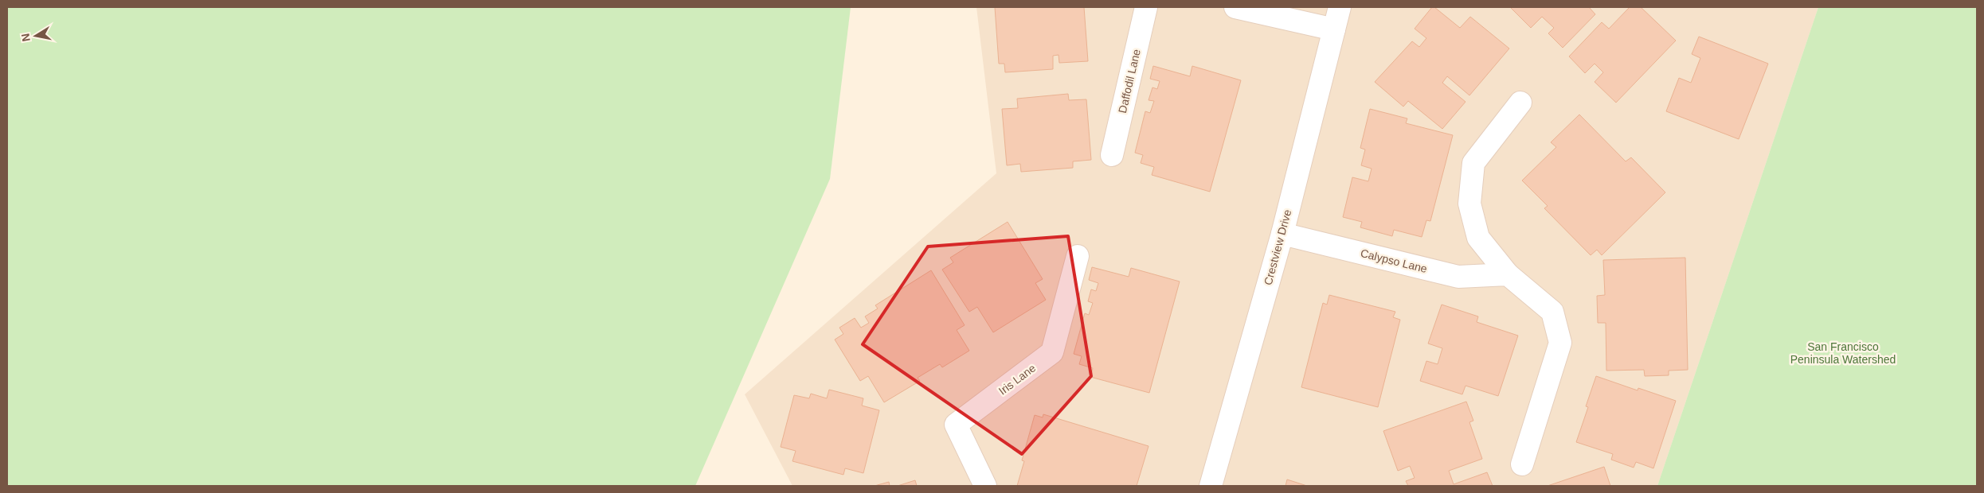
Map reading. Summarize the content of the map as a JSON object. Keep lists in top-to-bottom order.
{
  "streets": {
    "street": [
      "Daffodil Lane",
      "Crestview Drive",
      "Calypso Lane",
      "Iris Lane"
    ]
  },
  "crossings": [
    ["Crestview Drive", "Calypso Lane"]
  ],
  "parks": ["San Francisco Peninsula Watershed"],
  "north": "left"
}
